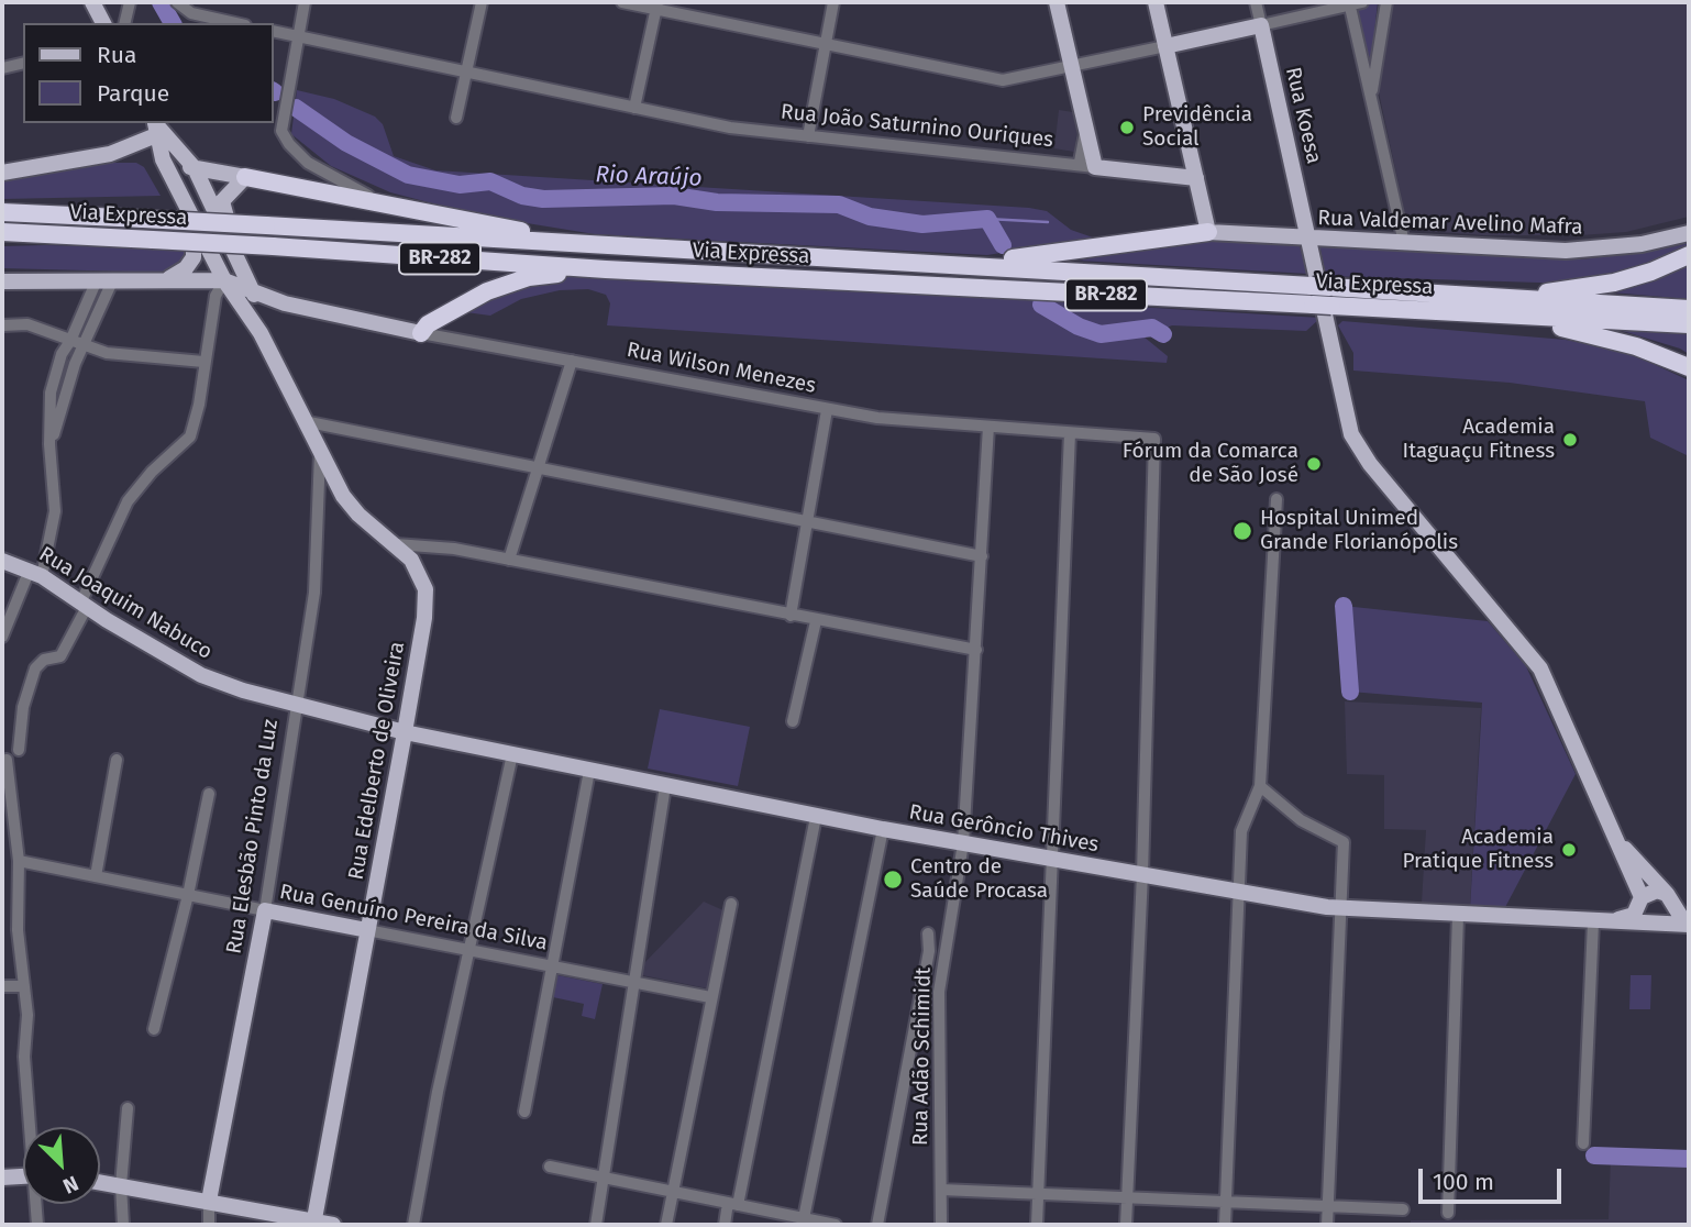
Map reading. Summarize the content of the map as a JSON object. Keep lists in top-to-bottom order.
{
  "streets": {
    "highway": ["Via Expressa", "BR-282"],
    "main road": [
      "Rua Koesa",
      "Rua João Saturnino Ouriques",
      "Rua Valdemar Avelino Mafra",
      "Rua Wilson Menezes",
      "Rua Joaquim Nabuco",
      "Rua Edelberto de Oliveira",
      "Rua Gerôncio Thives",
      "Rua Elesbão Pinto da Luz",
      "Rua Genuíno Pereira da Silva"
    ],
    "street": ["Rua Adão Schimidt"]
  },
  "crossings": [
    ["Rua Koesa", "Rua Valdemar Avelino Mafra"],
    ["Rua Koesa", "Rua Gerôncio Thives"],
    ["Rua Wilson Menezes", "Rua Gerôncio Thives"],
    ["Rua Wilson Menezes", "Rua Adão Schimidt"],
    ["Rua Joaquim Nabuco", "Rua Edelberto de Oliveira"],
    ["Rua Joaquim Nabuco", "Rua Gerôncio Thives"],
    ["Rua Joaquim Nabuco", "Rua Elesbão Pinto da Luz"],
    ["Rua Edelberto de Oliveira", "Rua Gerôncio Thives"],
    ["Rua Edelberto de Oliveira", "Rua Elesbão Pinto da Luz"],
    ["Rua Edelberto de Oliveira", "Rua Genuíno Pereira da Silva"],
    ["Rua Gerôncio Thives", "Rua Adão Schimidt"],
    ["Rua Elesbão Pinto da Luz", "Rua Genuíno Pereira da Silva"]
  ],
  "water": ["Rio Araújo"],
  "places": [
    "Previdência Social",
    "Academia Itaguaçu Fitness",
    "Fórum da Comarca de São José",
    "Hospital Unimed Grande Florianópolis",
    "Academia Pratique Fitness",
    "Centro de Saúde Procasa"
  ],
  "legend": ["Rua", "Parque"],
  "scale_bar": "100 m",
  "north": "bottom right"
}
